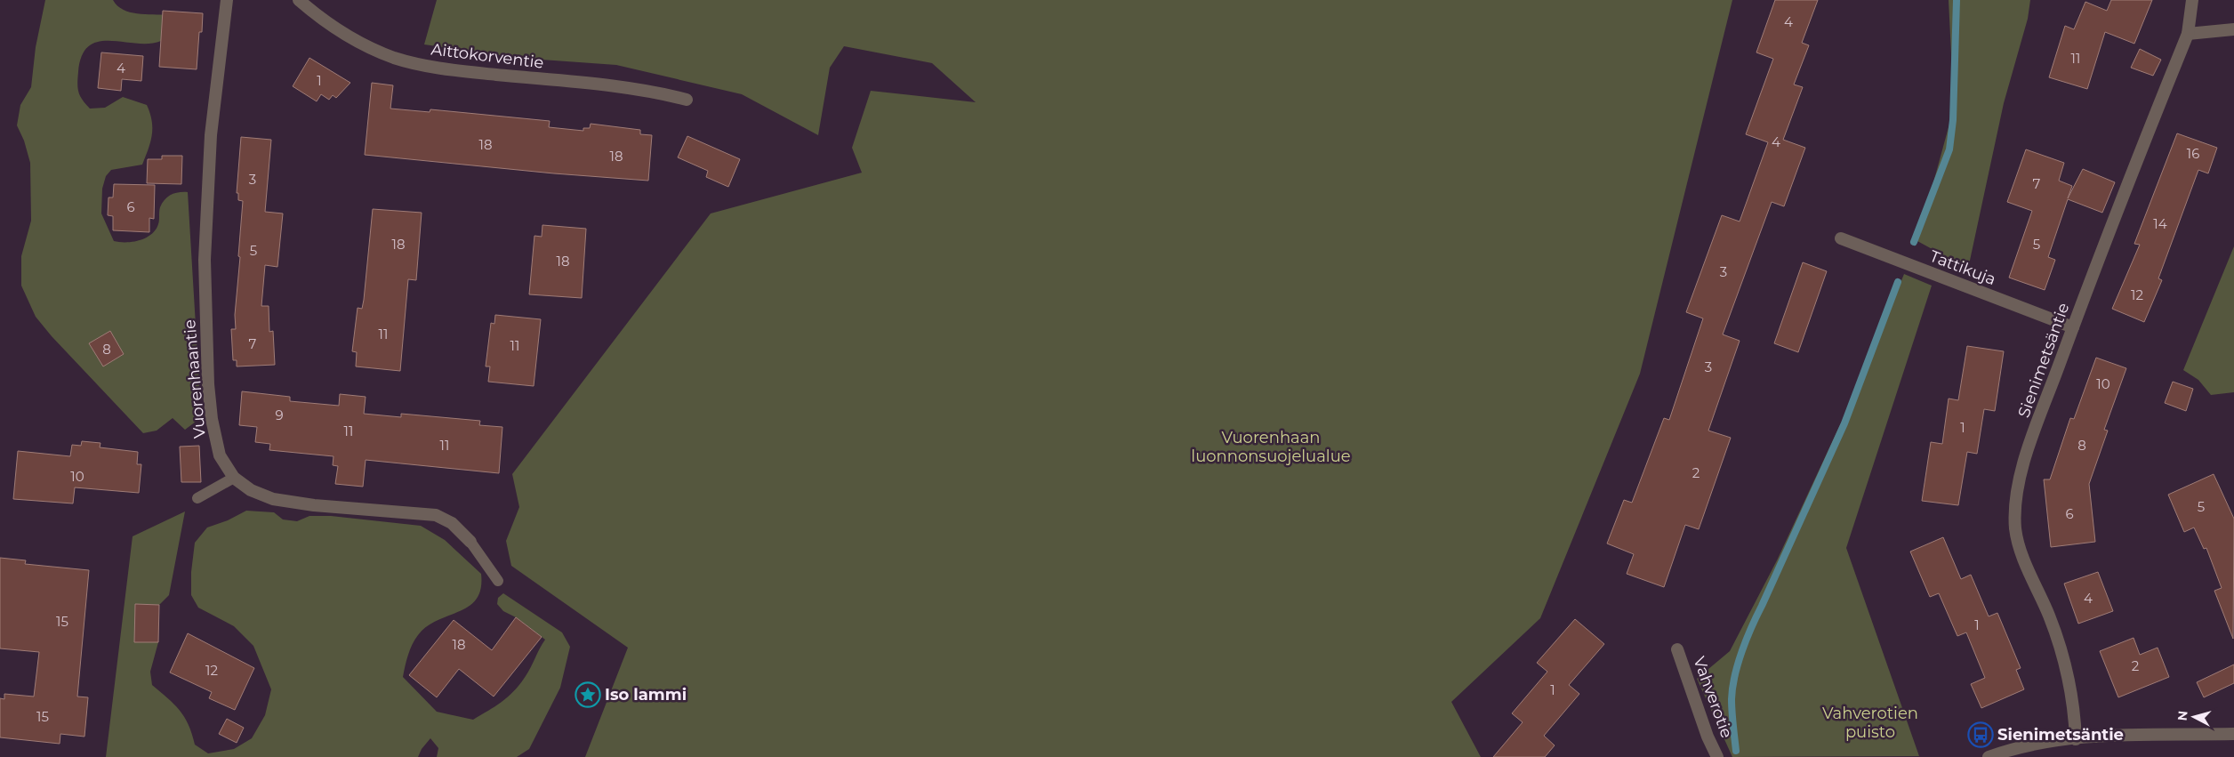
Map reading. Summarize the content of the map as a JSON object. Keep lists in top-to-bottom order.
{
  "streets": {
    "street": [
      "Aittokorventie",
      "Tattikuja",
      "Sienimetsäntie",
      "Vuorenhaantie",
      "Vahverotie"
    ]
  },
  "crossings": [
    ["Tattikuja", "Sienimetsäntie"]
  ],
  "parks": ["Vuorenhaan luonnonsuojelualue", "Vahverotien puisto"],
  "places": {
    "place": ["Iso lammi"],
    "bus stop": ["Sienimetsäntie"]
  },
  "house_numbers": [
    "4",
    "11",
    "4",
    "1",
    "4",
    "18",
    "16",
    "18",
    "3",
    "7",
    "6",
    "14",
    "18",
    "5",
    "5",
    "18",
    "3",
    "12",
    "11",
    "7",
    "11",
    "8",
    "3",
    "10",
    "9",
    "1",
    "11",
    "11",
    "8",
    "2",
    "10",
    "5",
    "6",
    "4",
    "15",
    "1",
    "18",
    "2",
    "12",
    "1",
    "15"
  ],
  "north": "left"
}
